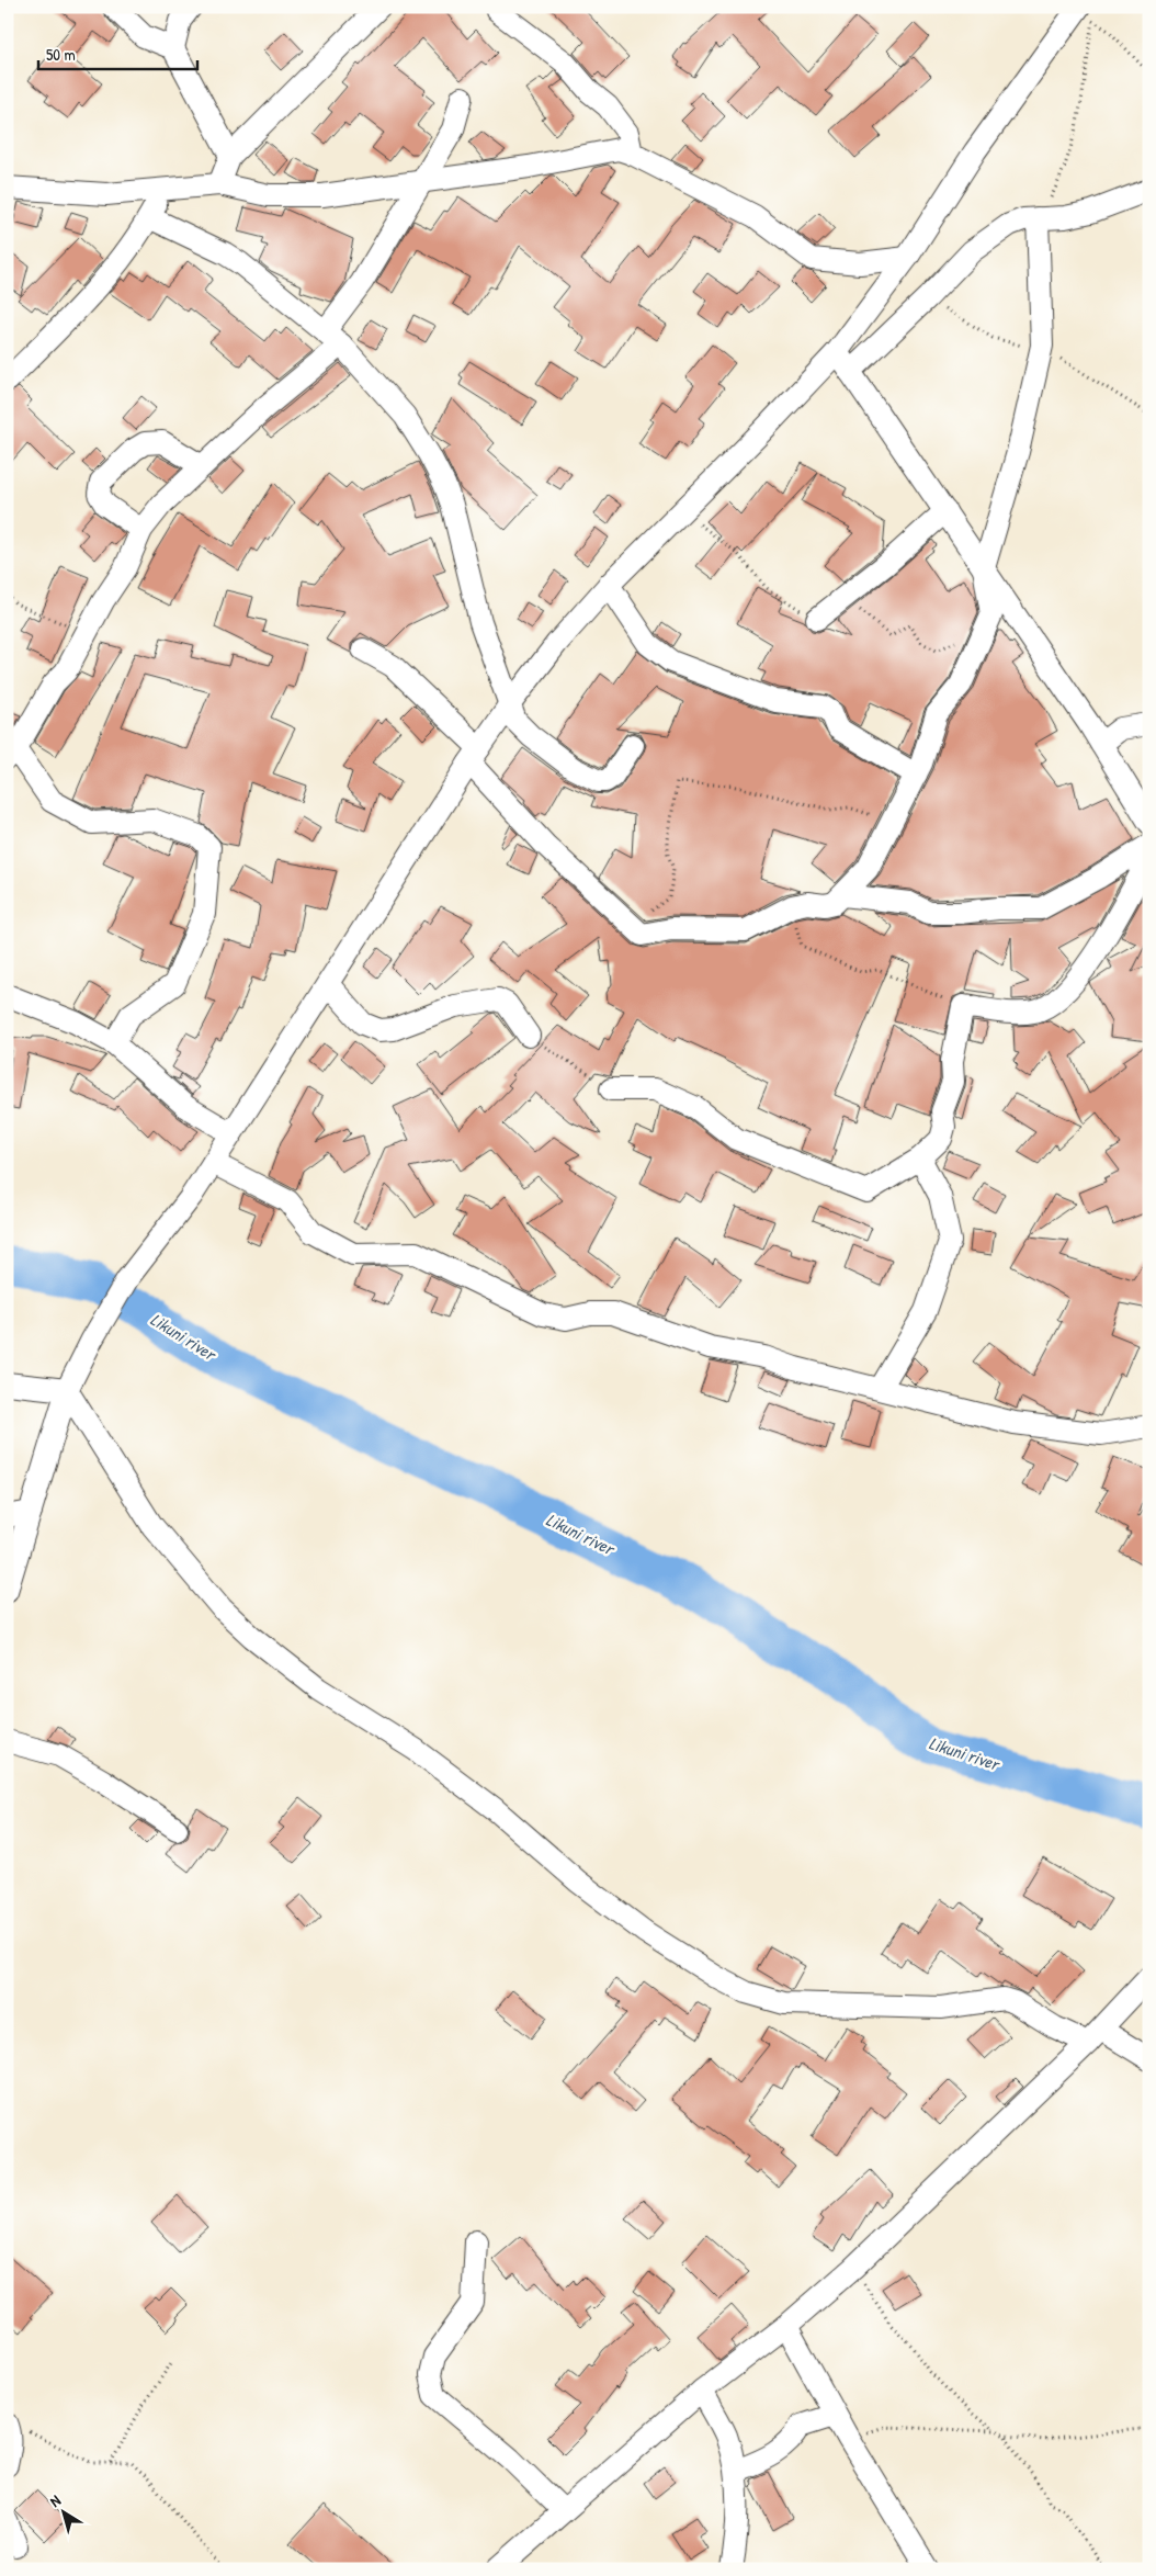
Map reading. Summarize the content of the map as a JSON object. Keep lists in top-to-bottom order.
{
  "water": ["Likuni river"],
  "scale_bar": "50 m",
  "north": "top left"
}
